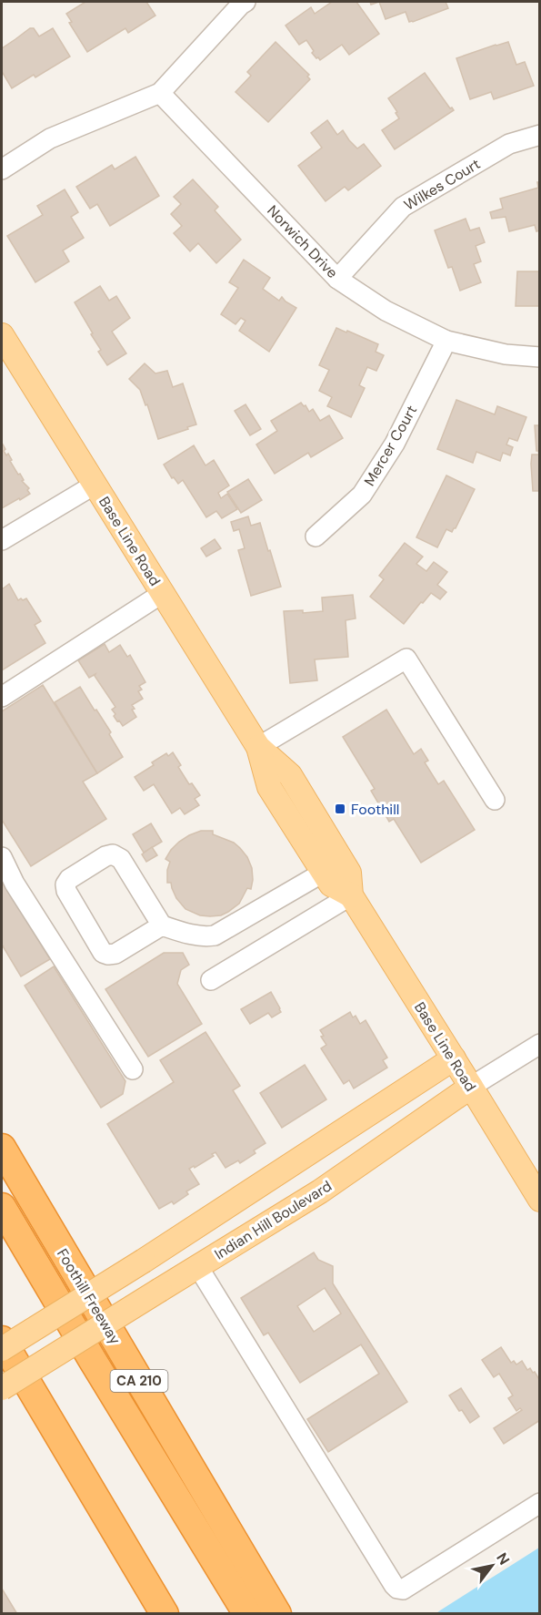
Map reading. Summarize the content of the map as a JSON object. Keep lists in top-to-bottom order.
{
  "streets": {
    "highway": ["Foothill Freeway", "CA 210"],
    "main road": ["Base Line Road", "Indian Hill Boulevard"],
    "street": ["Wilkes Court", "Norwich Drive", "Mercer Court"]
  },
  "crossings": [
    ["Wilkes Court", "Norwich Drive"],
    ["Norwich Drive", "Mercer Court"],
    ["Base Line Road", "Indian Hill Boulevard"]
  ],
  "places": {
    "transit": ["Foothill"]
  },
  "north": "top right"
}
